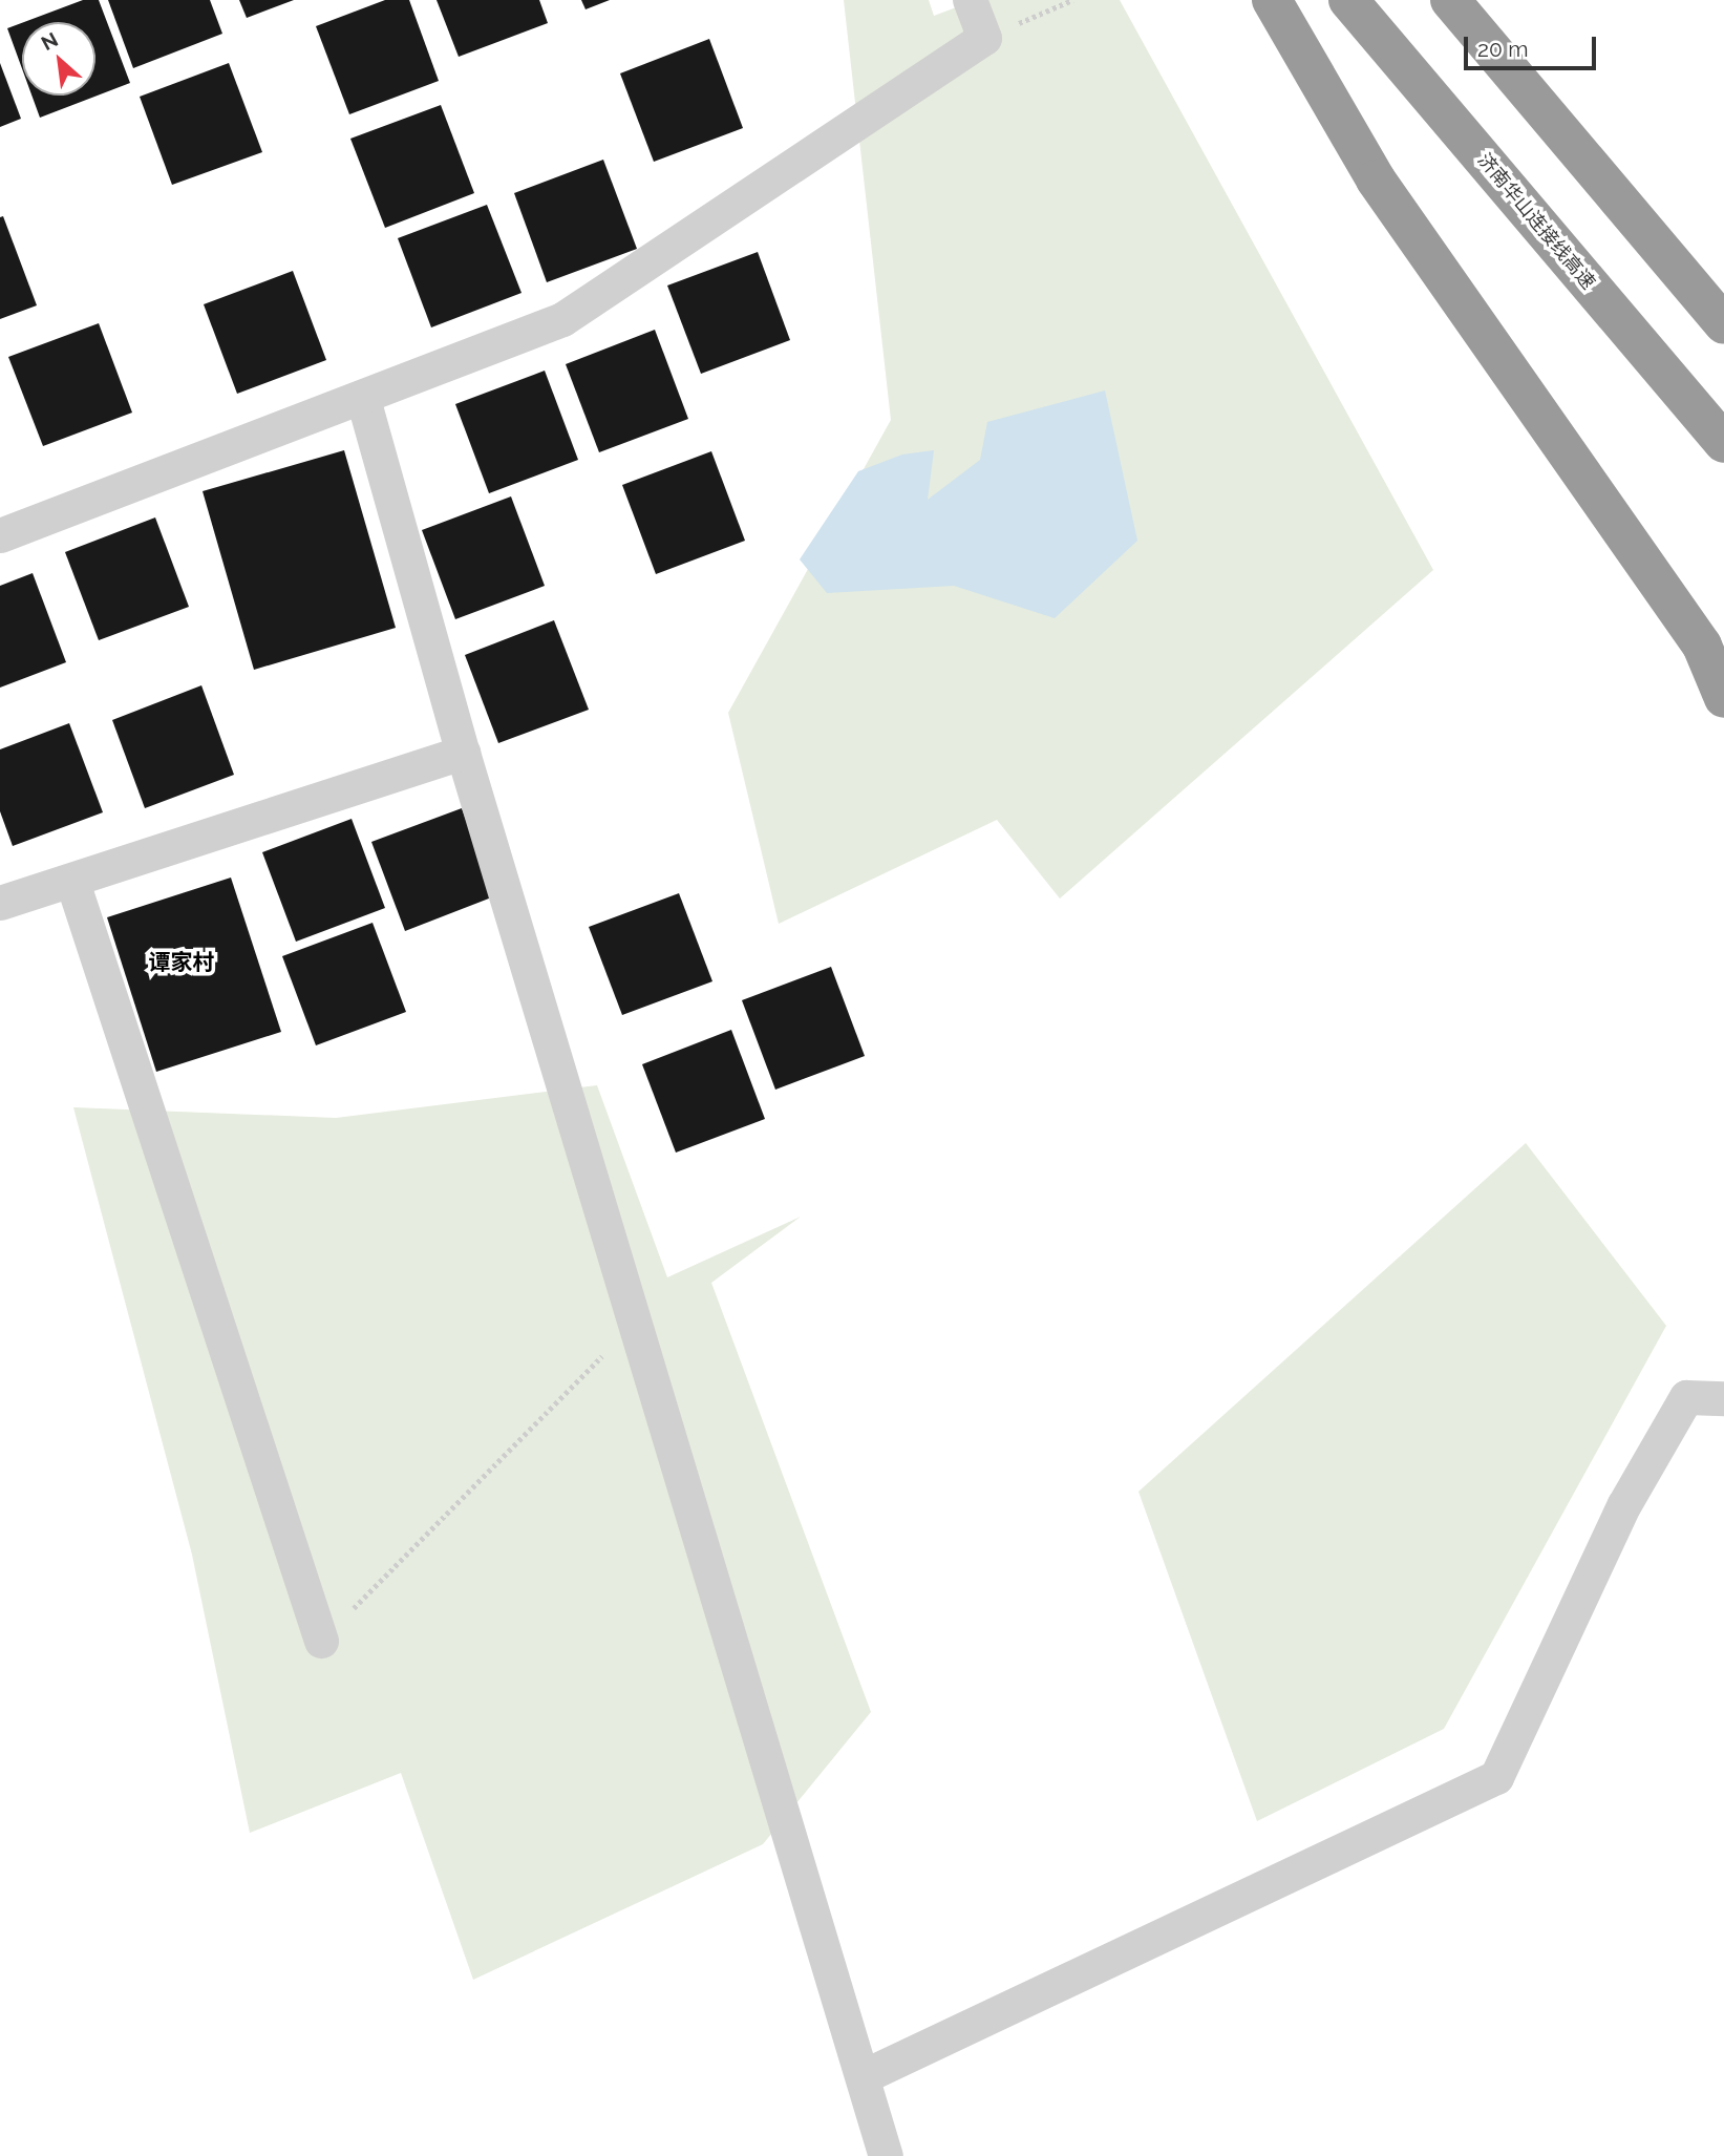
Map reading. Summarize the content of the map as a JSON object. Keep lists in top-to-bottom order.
{
  "streets": {
    "highway": ["济南华山连接线高速"]
  },
  "districts": ["谭家村"],
  "scale_bar": "20 m",
  "north": "top left"
}
